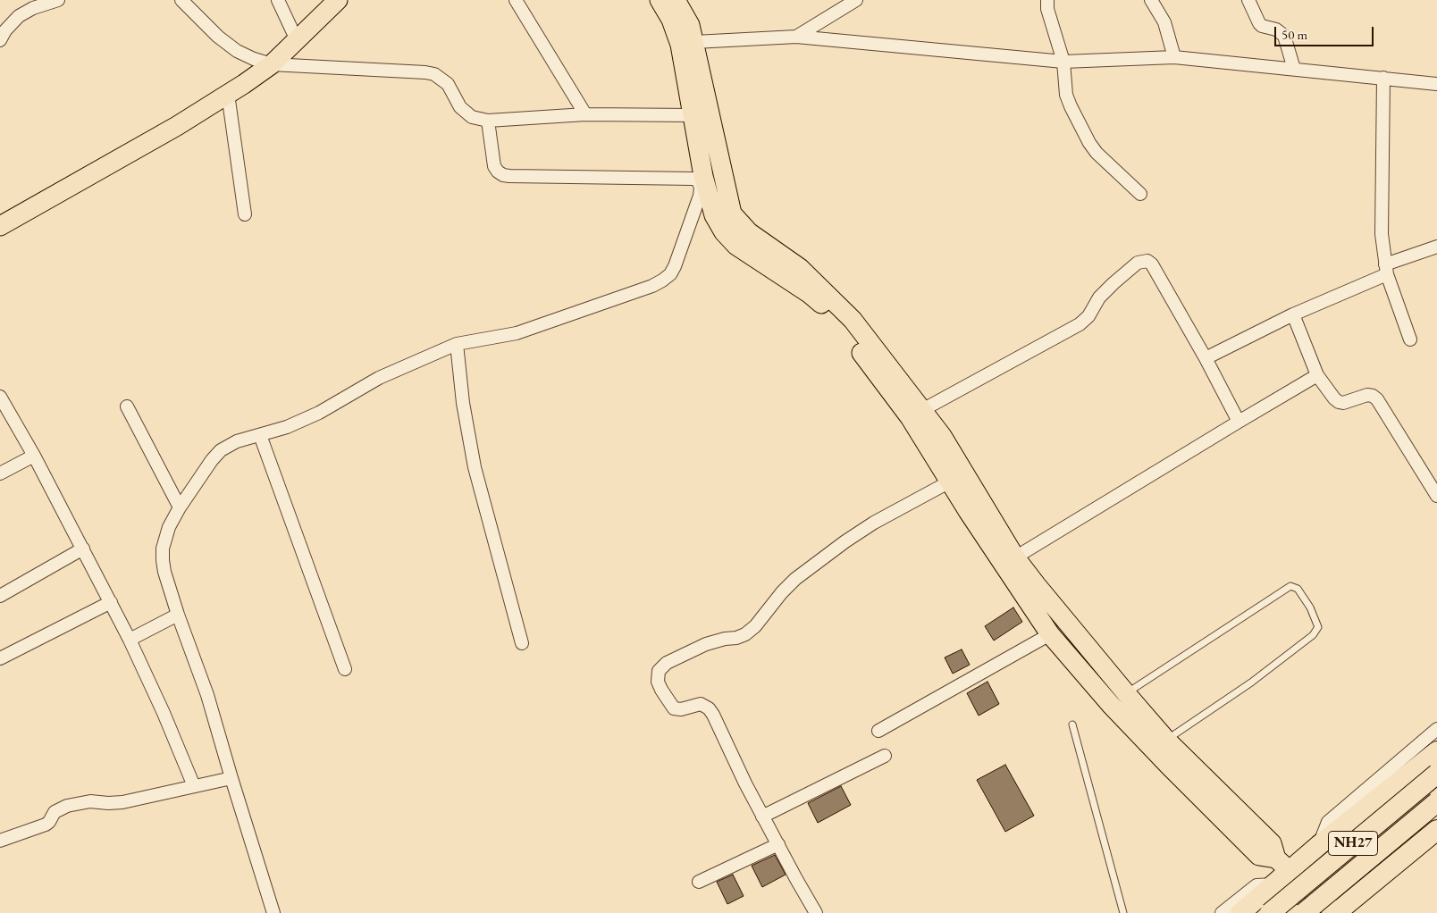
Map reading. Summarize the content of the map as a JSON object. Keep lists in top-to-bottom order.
{
  "streets": {
    "highway": ["NH27"]
  },
  "scale_bar": "50 m"
}
